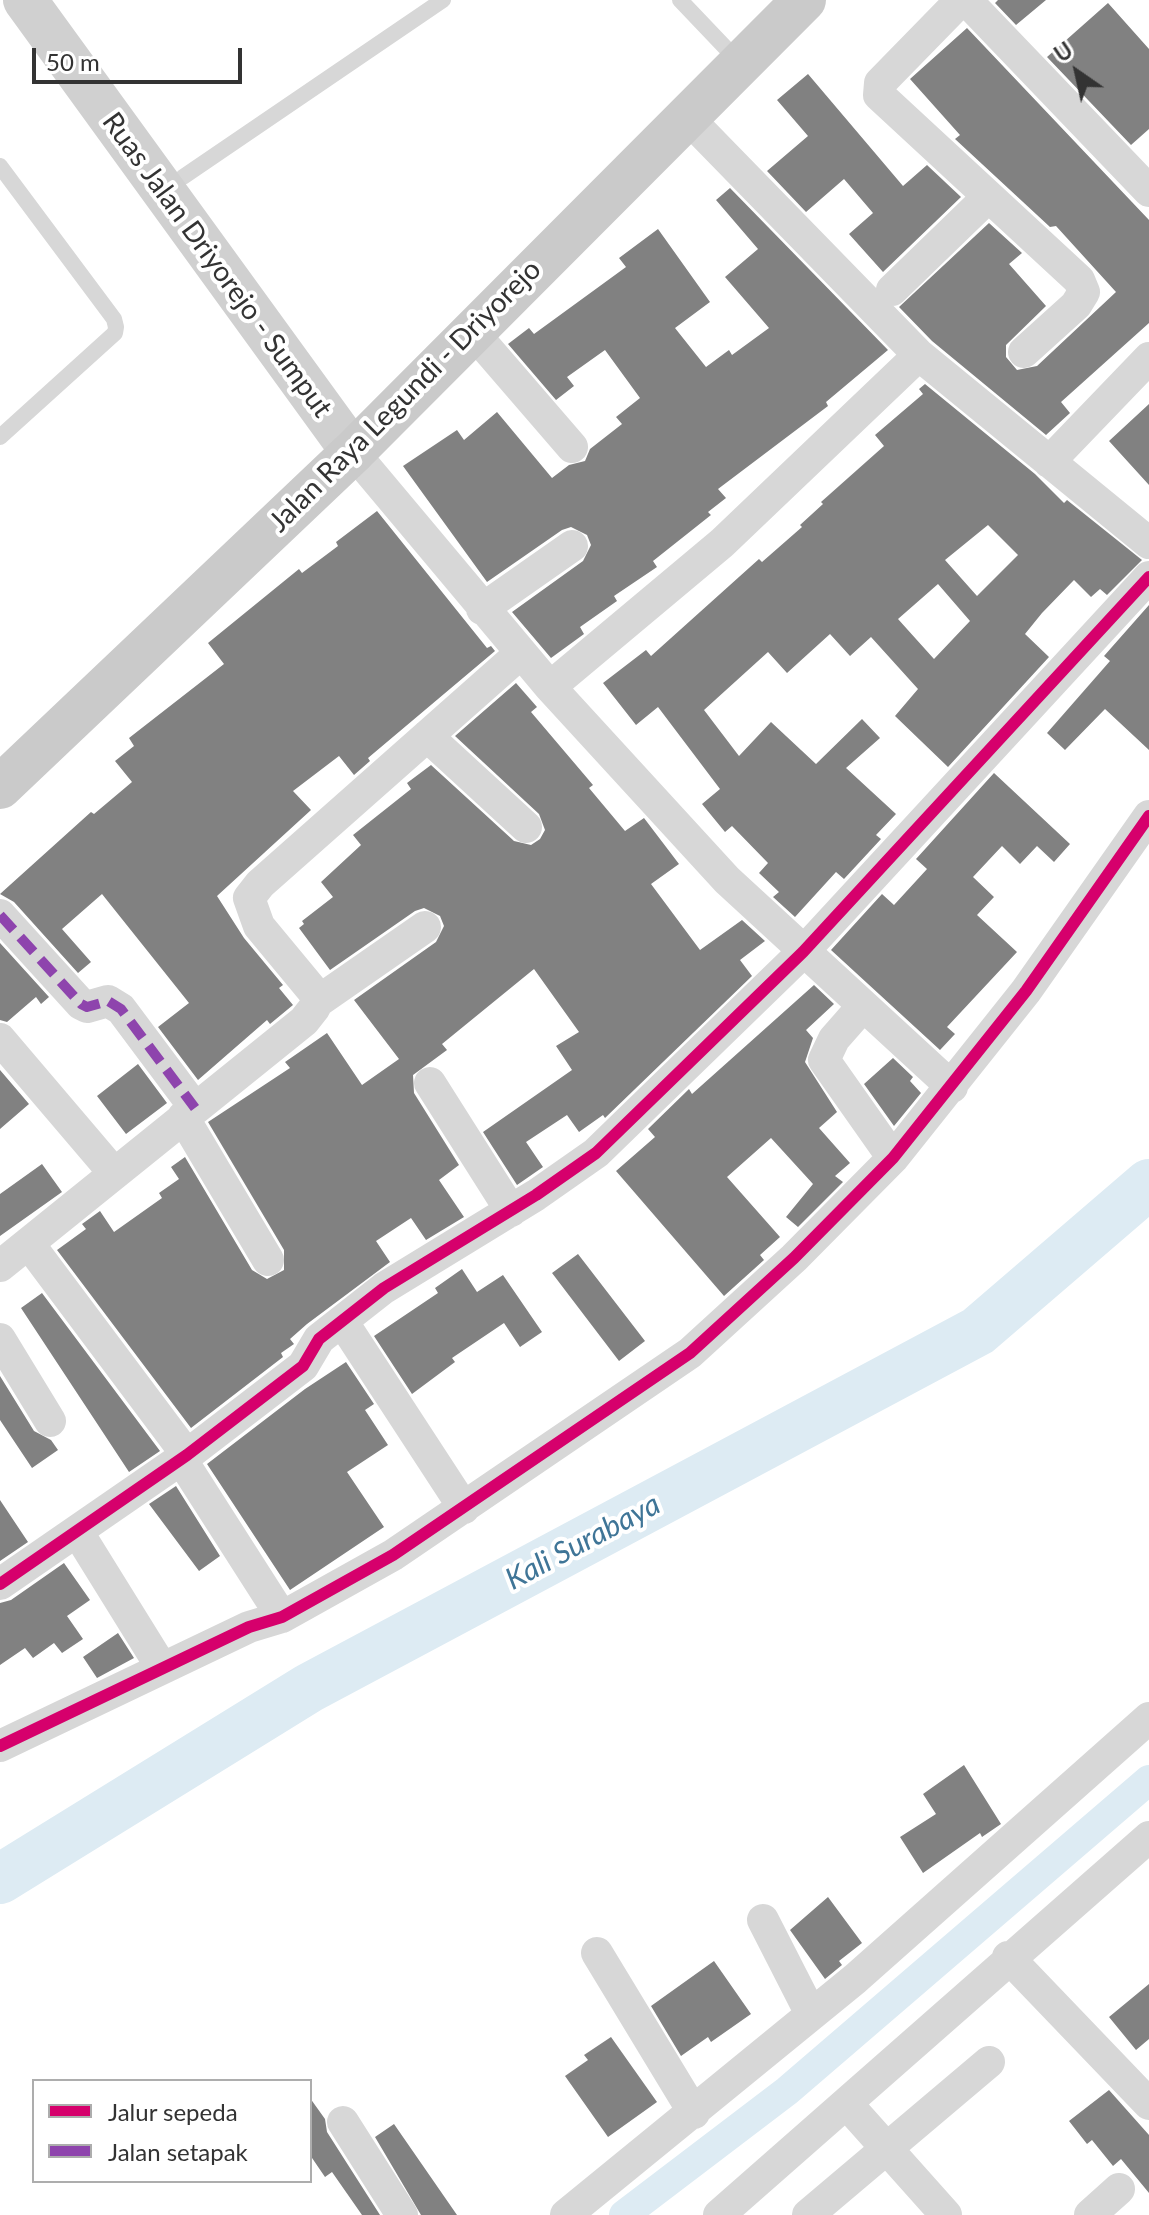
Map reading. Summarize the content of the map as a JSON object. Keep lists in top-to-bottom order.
{
  "streets": {
    "main road": ["Ruas Jalan Driyorejo - Sumput", "Jalan Raya Legundi - Driyorejo"]
  },
  "crossings": [
    ["Ruas Jalan Driyorejo - Sumput", "Jalan Raya Legundi - Driyorejo"]
  ],
  "water": ["Kali Surabaya"],
  "legend": ["Jalur sepeda", "Jalan setapak"],
  "scale_bar": "50 m",
  "north": "top left"
}
